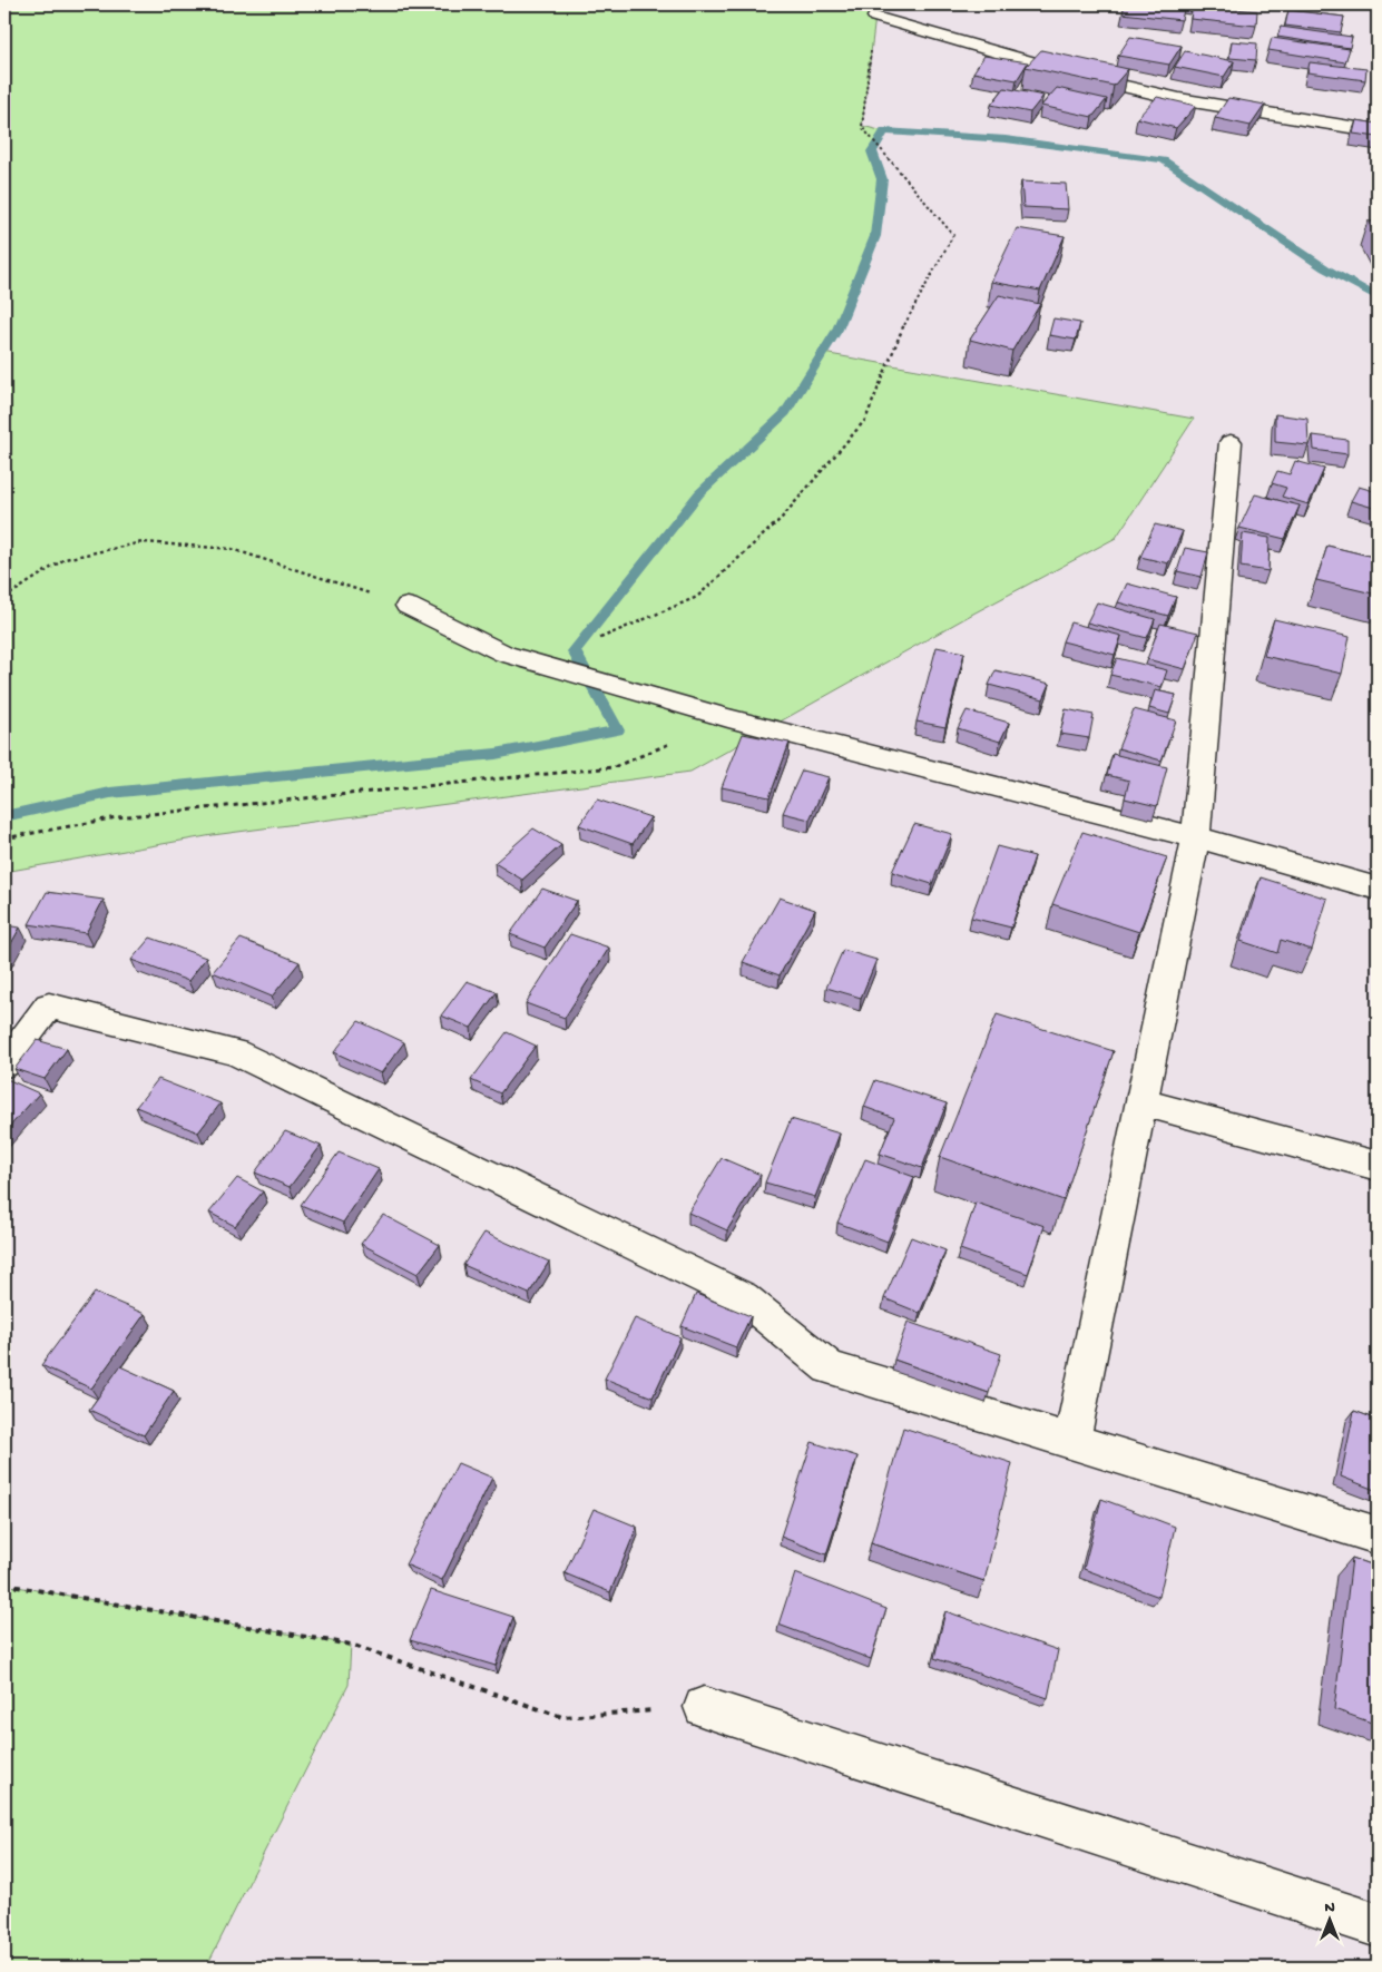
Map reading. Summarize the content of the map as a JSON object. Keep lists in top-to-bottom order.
{
  "north": "top"
}
